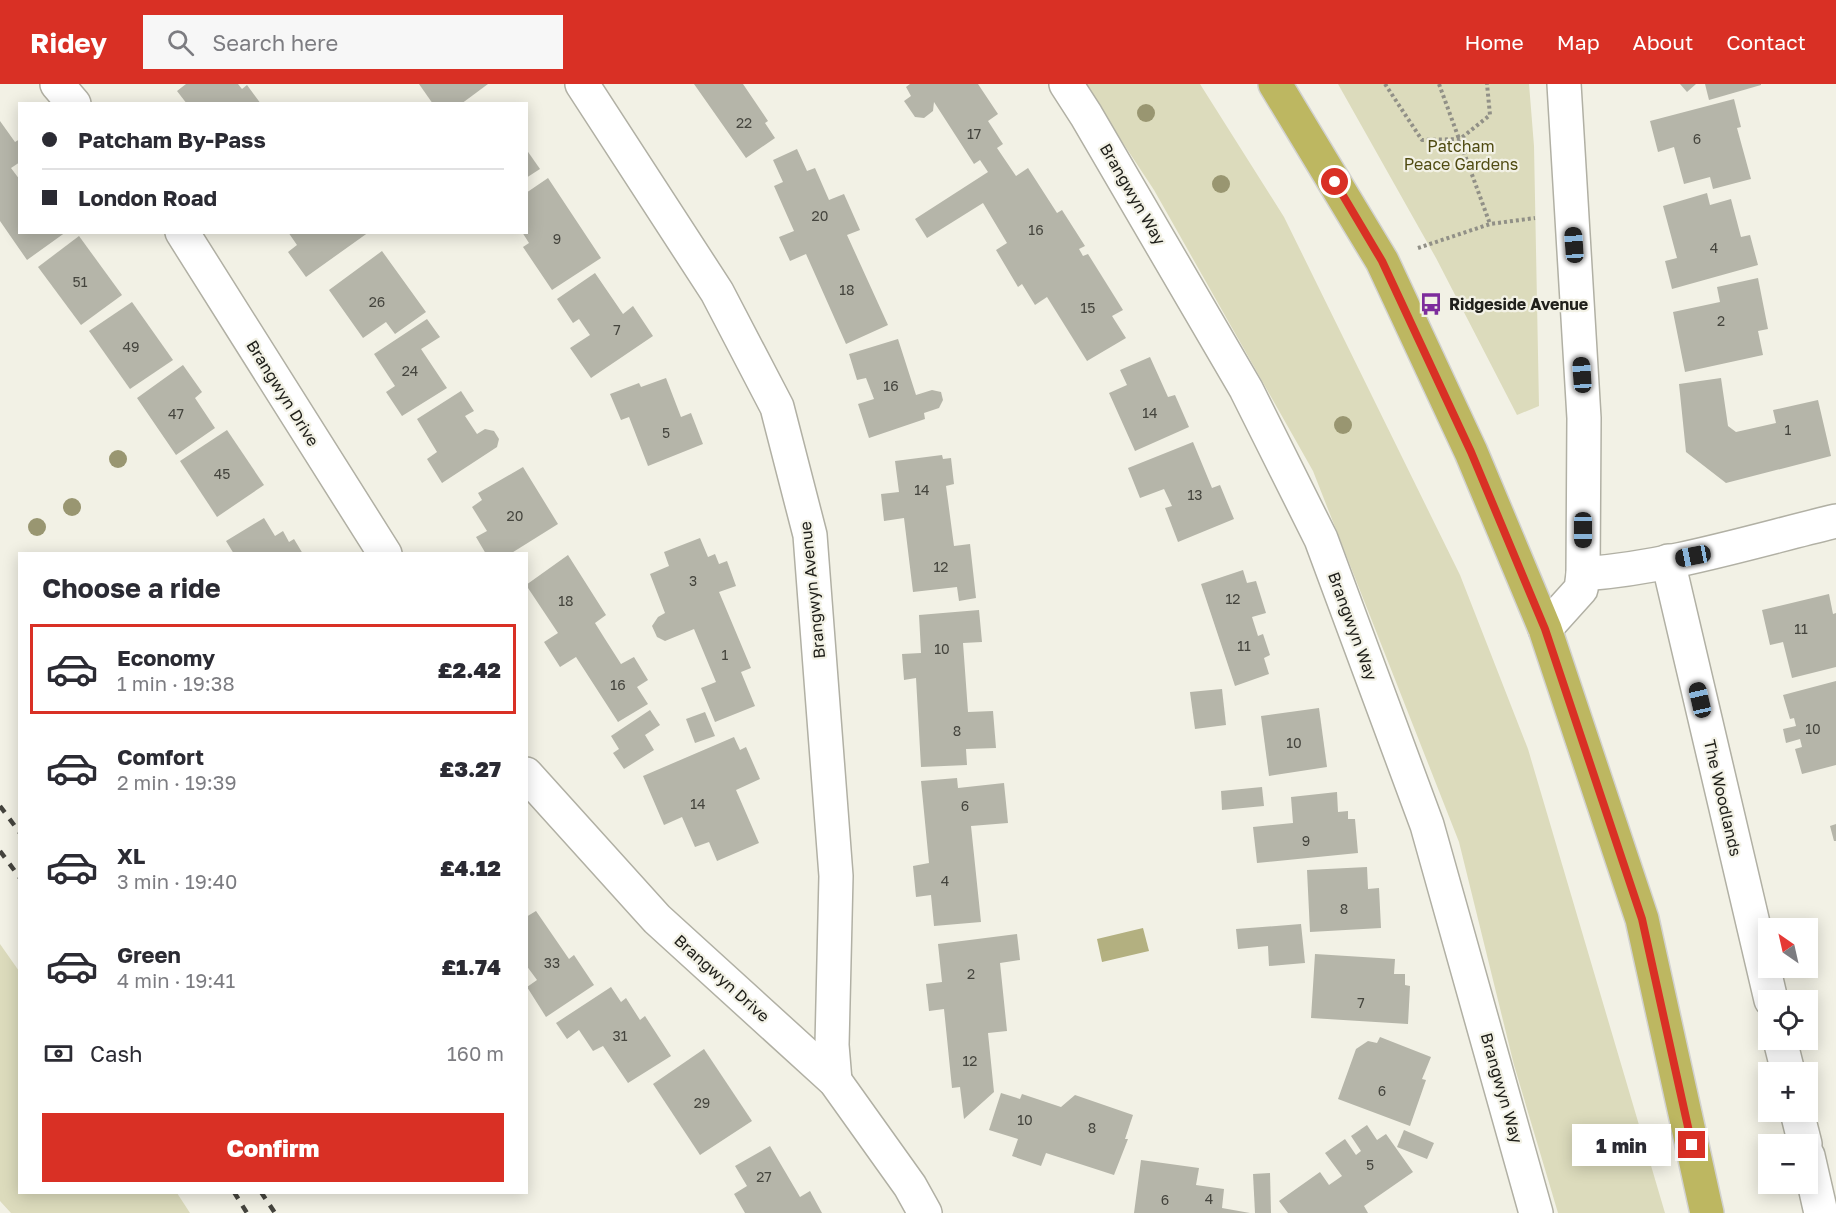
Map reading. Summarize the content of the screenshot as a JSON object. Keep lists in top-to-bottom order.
{
  "streets": {
    "street": [
      "Brangwyn Way",
      "Brangwyn Drive",
      "Brangwyn Avenue",
      "The Woodlands"
    ]
  },
  "crossings": [
    ["Brangwyn Drive", "Brangwyn Avenue"]
  ],
  "parks": ["Patcham Peace Gardens"],
  "places": {
    "bus stop": ["Ridgeside Avenue"]
  },
  "house_numbers": [
    "22",
    "17",
    "6",
    "20",
    "16",
    "9",
    "4",
    "51",
    "18",
    "26",
    "15",
    "2",
    "7",
    "49",
    "24",
    "16",
    "14",
    "47",
    "1",
    "5",
    "45",
    "14",
    "13",
    "20",
    "12",
    "3",
    "12",
    "18",
    "11",
    "11",
    "10",
    "1",
    "16",
    "10",
    "8",
    "10",
    "14",
    "6",
    "9",
    "4",
    "8",
    "33",
    "2",
    "7",
    "31",
    "12",
    "6",
    "29",
    "10",
    "8",
    "5",
    "27",
    "4",
    "6"
  ],
  "north": "top left",
  "page": {
    "header": "Ridey",
    "search": "Search here",
    "nav": [
      "Home",
      "Map",
      "About",
      "Contact"
    ],
    "banner": ["Patcham By-Pass", "London Road"],
    "heading": "Choose a ride",
    "list": [
      {
        "name": "Economy",
        "note": "1 min · 19:38",
        "value": "£2.42"
      },
      {
        "name": "Comfort",
        "note": "2 min · 19:39",
        "value": "£3.27"
      },
      {
        "name": "XL",
        "note": "3 min · 19:40",
        "value": "£4.12"
      },
      {
        "name": "Green",
        "note": "4 min · 19:41",
        "value": "£1.74"
      }
    ],
    "map_buttons": ["+", "−"],
    "pay": ["Cash", "160 m"],
    "buttons": "Confirm",
    "bubble": "1 min"
  }
}
